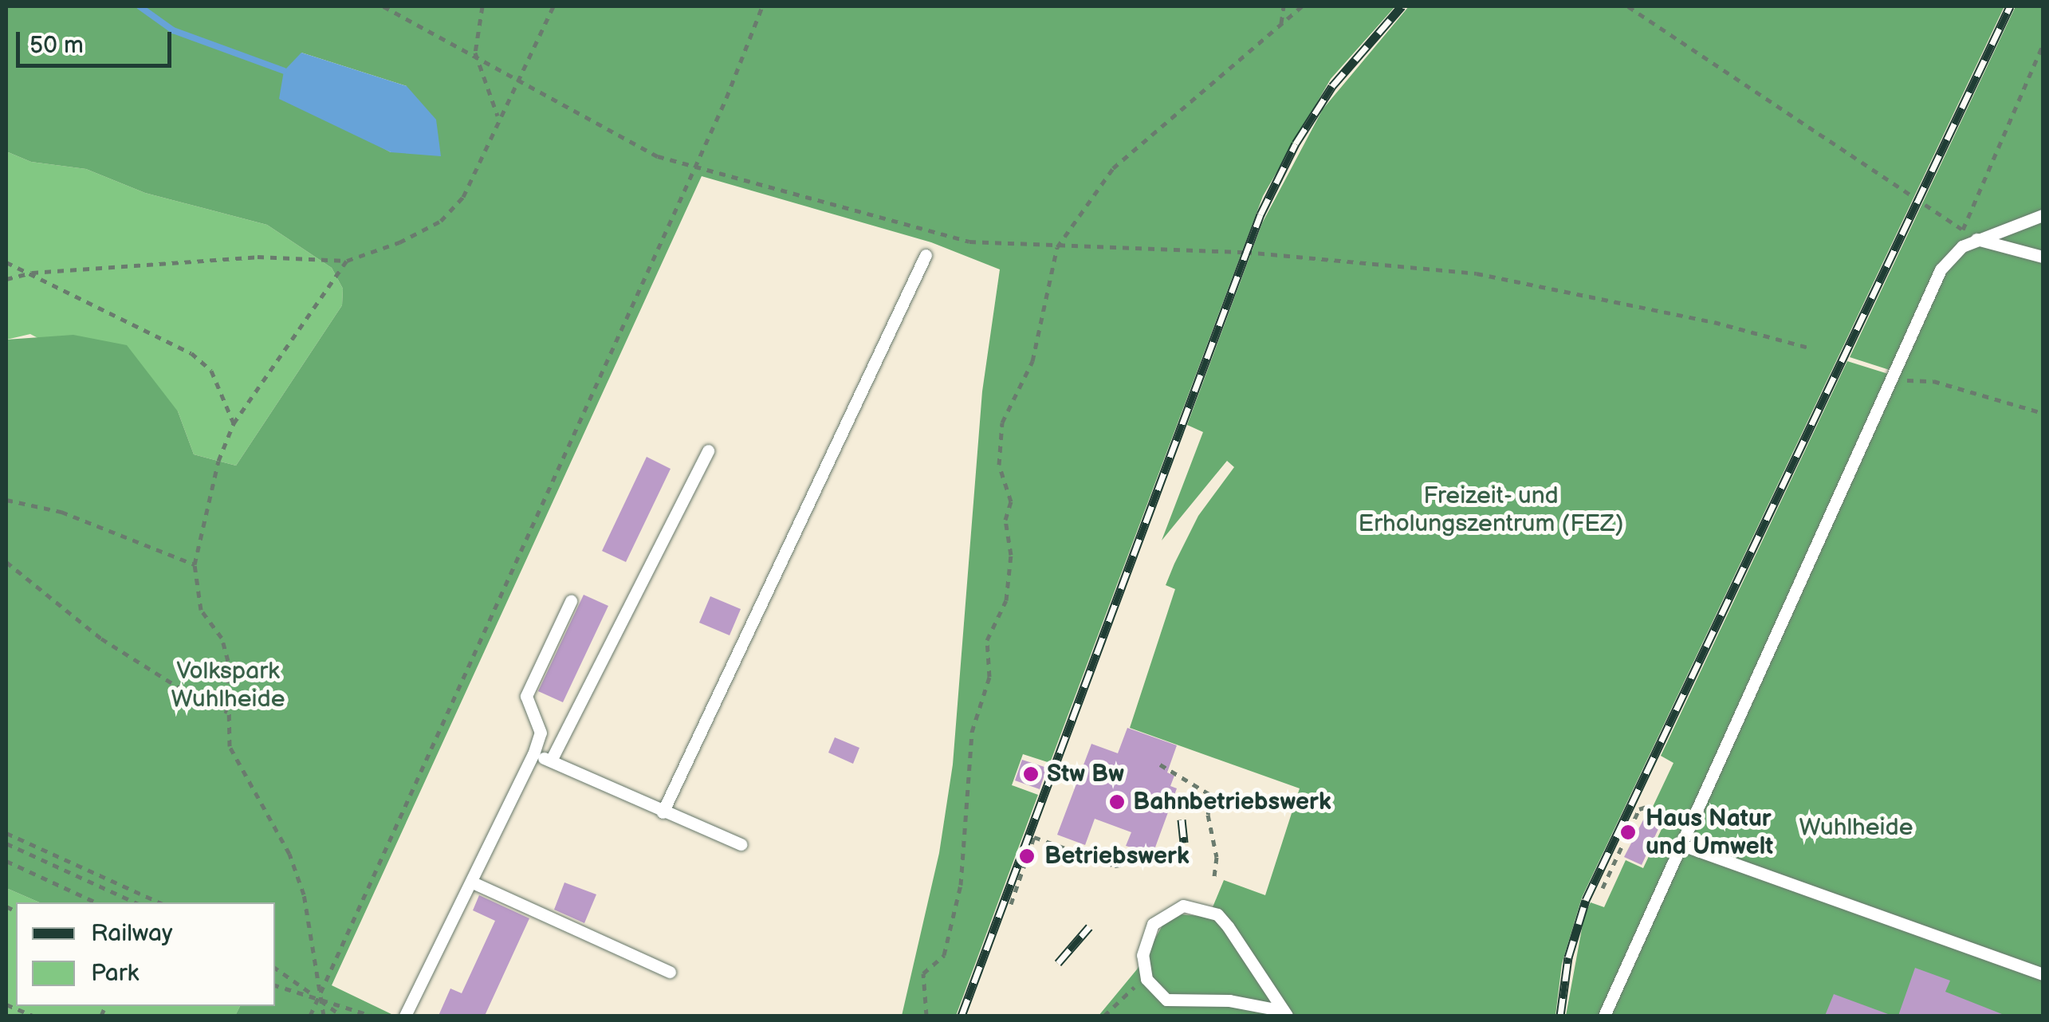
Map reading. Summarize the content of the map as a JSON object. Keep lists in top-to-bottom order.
{
  "parks": ["Freizeit- und Erholungszentrum (FEZ)", "Volkspark Wuhlheide", "Wuhlheide"],
  "places": [
    "Stw Bw",
    "Bahnbetriebswerk",
    "Haus Natur und Umwelt",
    "Betriebswerk"
  ],
  "legend": ["Railway", "Park"],
  "scale_bar": "50 m"
}
